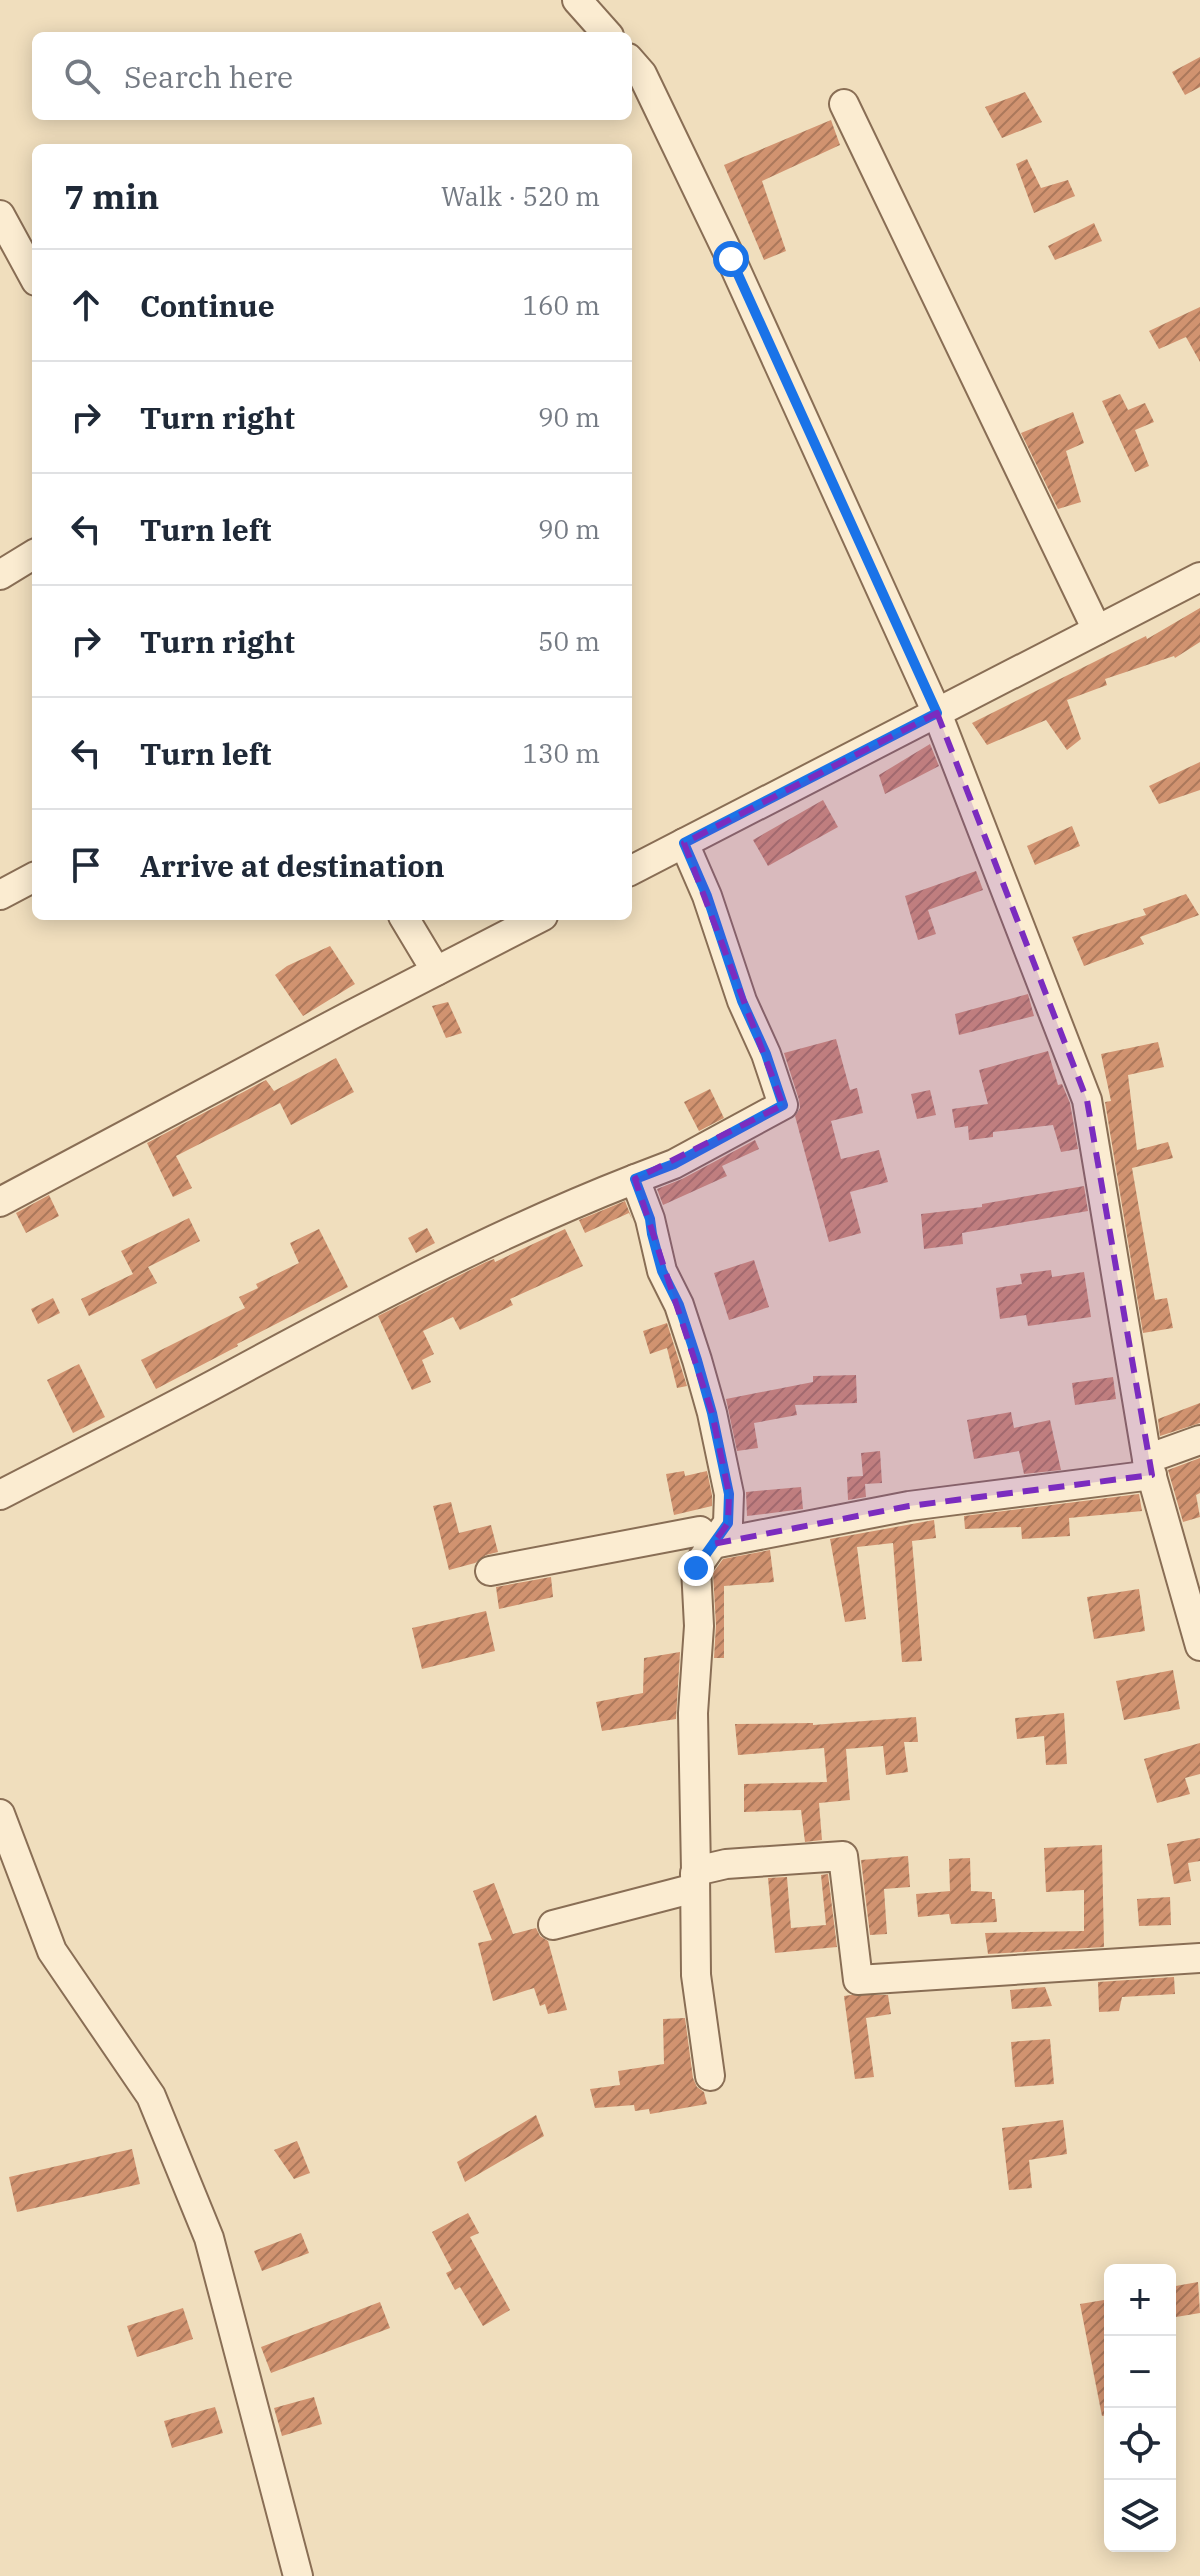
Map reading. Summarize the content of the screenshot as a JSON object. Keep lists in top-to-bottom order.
{
  "page": {
    "search": "Search here",
    "heading": ["7 min", "Walk · 520 m"],
    "list": [
      ["Continue", "160 m"],
      ["Turn right", "90 m"],
      ["Turn left", "90 m"],
      ["Turn right", "50 m"],
      ["Turn left", "130 m"],
      "Arrive at destination"
    ],
    "map_buttons": ["+", "−"]
  }
}
